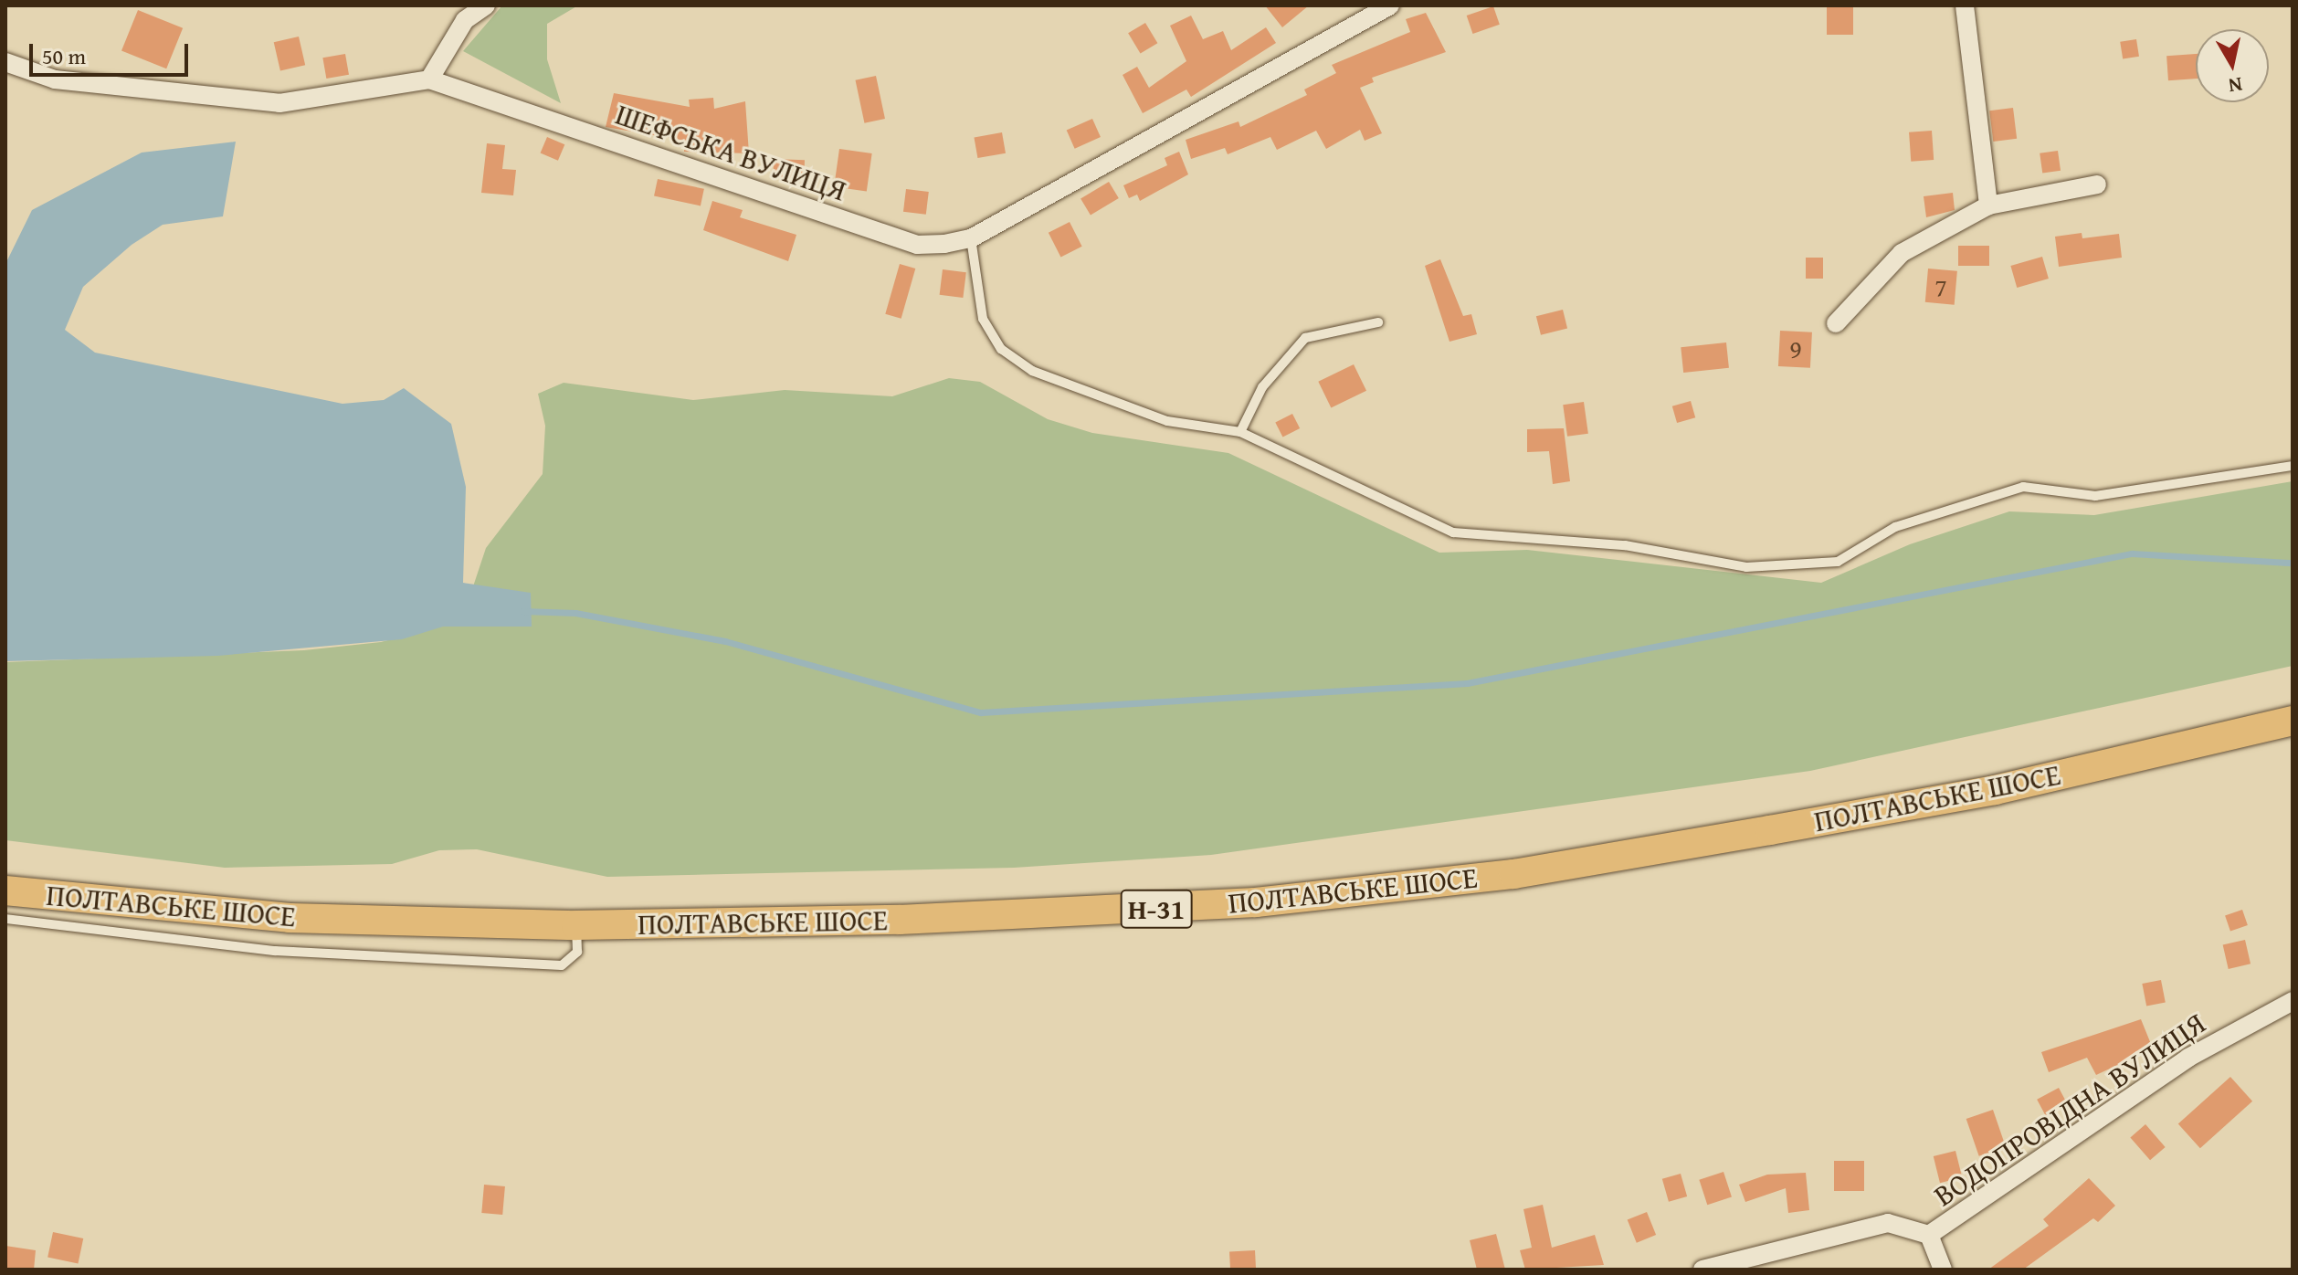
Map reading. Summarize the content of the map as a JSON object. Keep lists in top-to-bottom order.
{
  "streets": {
    "main road": ["ПОЛТАВСЬКЕ ШОСЕ", "Н-31"],
    "street": ["ШЕФСЬКА ВУЛИЦЯ", "ВОДОПРОВІДНА ВУЛИЦЯ"]
  },
  "house_numbers": ["7", "9"],
  "scale_bar": "50 m",
  "north": "bottom"
}
